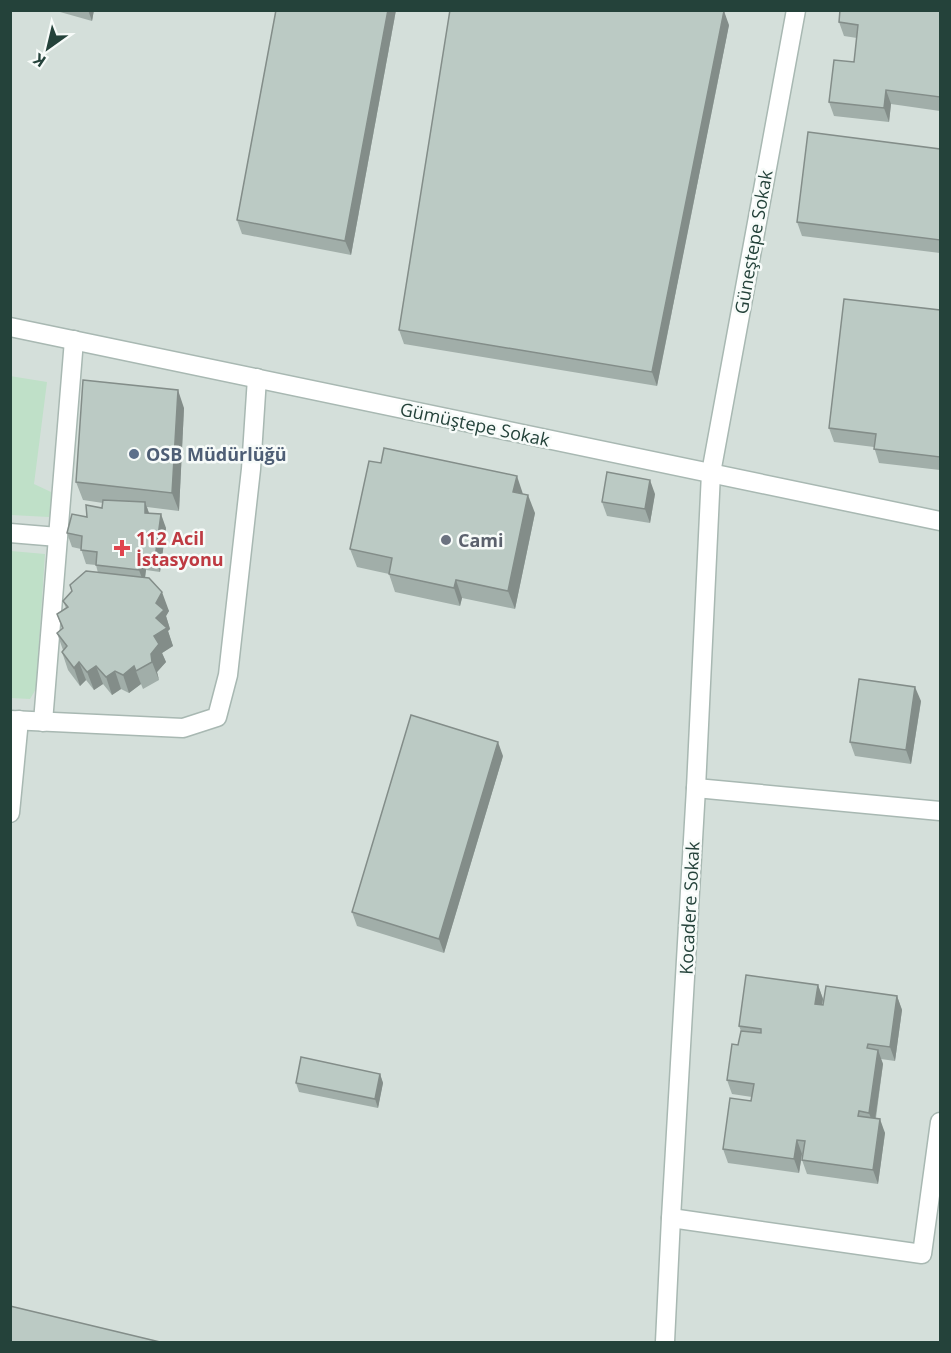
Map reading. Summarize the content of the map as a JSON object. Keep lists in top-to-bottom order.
{
  "streets": {
    "lane": ["Güneştepe Sokak", "Gümüştepe Sokak", "Kocadere Sokak"]
  },
  "crossings": [
    ["Güneştepe Sokak", "Gümüştepe Sokak"],
    ["Güneştepe Sokak", "Kocadere Sokak"],
    ["Gümüştepe Sokak", "Kocadere Sokak"]
  ],
  "places": {
    "other": ["OSB Müdürlüğü", "Cami"],
    "health": ["112 Acil İstasyonu"]
  },
  "north": "bottom left"
}
